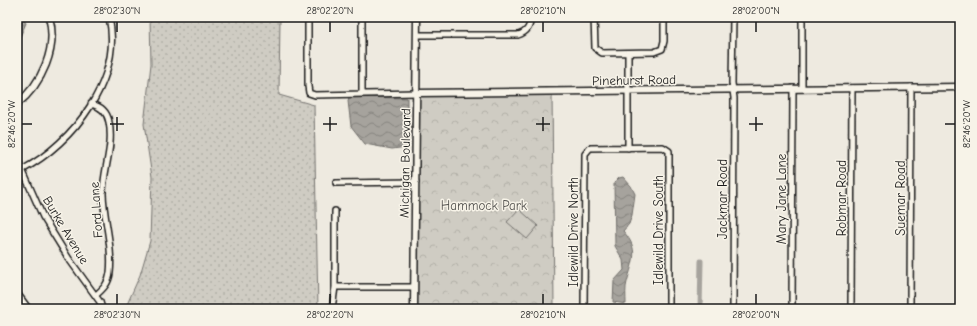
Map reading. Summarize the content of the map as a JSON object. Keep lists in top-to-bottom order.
{
  "streets": {
    "street": [
      "Pinehurst Road",
      "Michigan Boulevard",
      "Robmar Road",
      "Suemar Road",
      "Jackmar Road",
      "Mary Jane Lane",
      "Ford Lane",
      "Burke Avenue",
      "Idlewild Drive South",
      "Idlewild Drive North"
    ]
  },
  "crossings": [
    ["Pinehurst Road", "Michigan Boulevard"],
    ["Pinehurst Road", "Robmar Road"],
    ["Pinehurst Road", "Suemar Road"],
    ["Pinehurst Road", "Jackmar Road"],
    ["Pinehurst Road", "Mary Jane Lane"],
    ["Ford Lane", "Burke Avenue"],
    ["Idlewild Drive South", "Idlewild Drive North"]
  ],
  "parks": ["Hammock Park"],
  "coordinates": [
    "28°02'30\"N",
    "28°02'20\"N",
    "28°02'10\"N",
    "28°02'00\"N",
    "82°46'20\"W"
  ]
}
